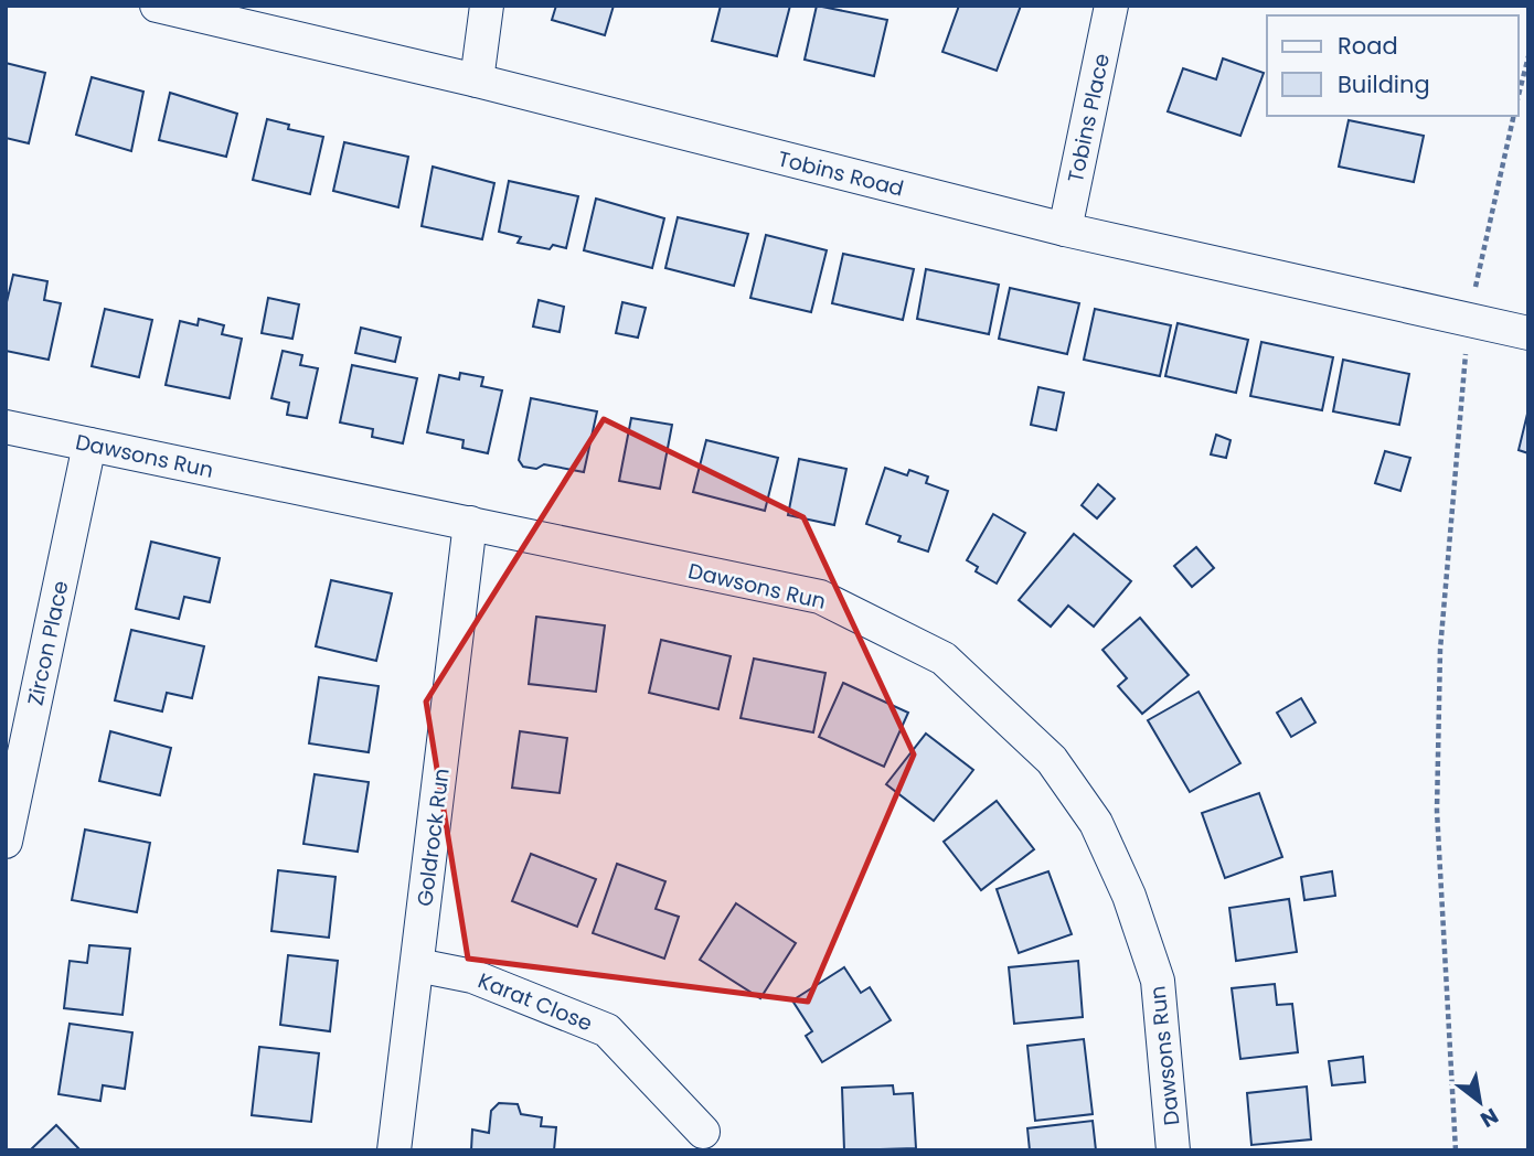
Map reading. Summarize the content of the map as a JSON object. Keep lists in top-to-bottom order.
{
  "streets": {
    "street": [
      "Tobins Place",
      "Tobins Road",
      "Dawsons Run",
      "Zircon Place",
      "Goldrock Run",
      "Karat Close"
    ]
  },
  "crossings": [
    ["Tobins Place", "Tobins Road"],
    ["Dawsons Run", "Zircon Place"],
    ["Dawsons Run", "Goldrock Run"],
    ["Goldrock Run", "Karat Close"]
  ],
  "legend": ["Road", "Building"],
  "north": "bottom right"
}
